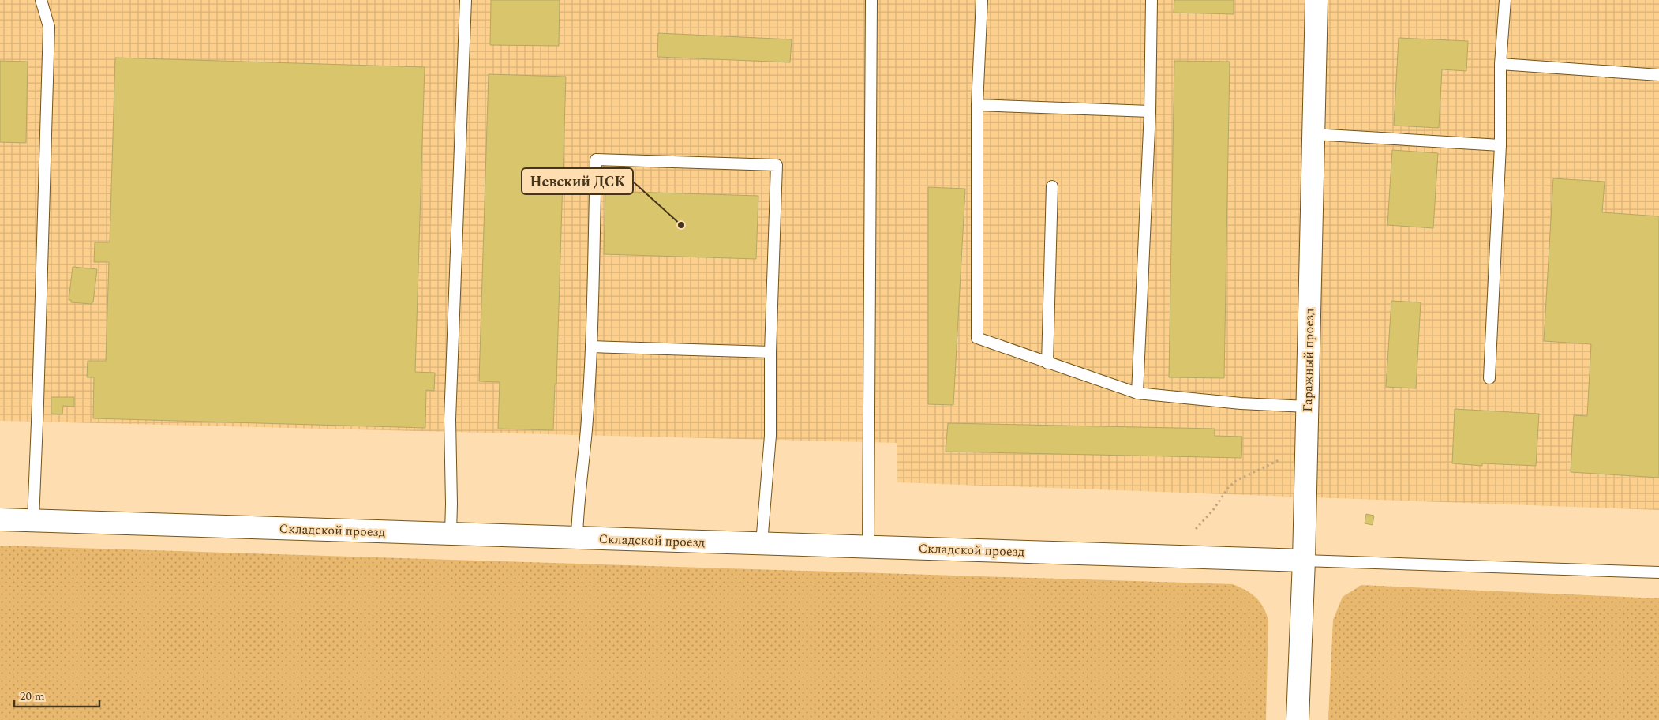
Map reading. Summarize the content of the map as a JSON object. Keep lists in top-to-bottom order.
{
  "streets": {
    "street": ["Гаражный проезд", "Складской проезд"]
  },
  "crossings": [
    ["Гаражный проезд", "Складской проезд"]
  ],
  "places": ["Невский ДСК"],
  "scale_bar": "20 m"
}
